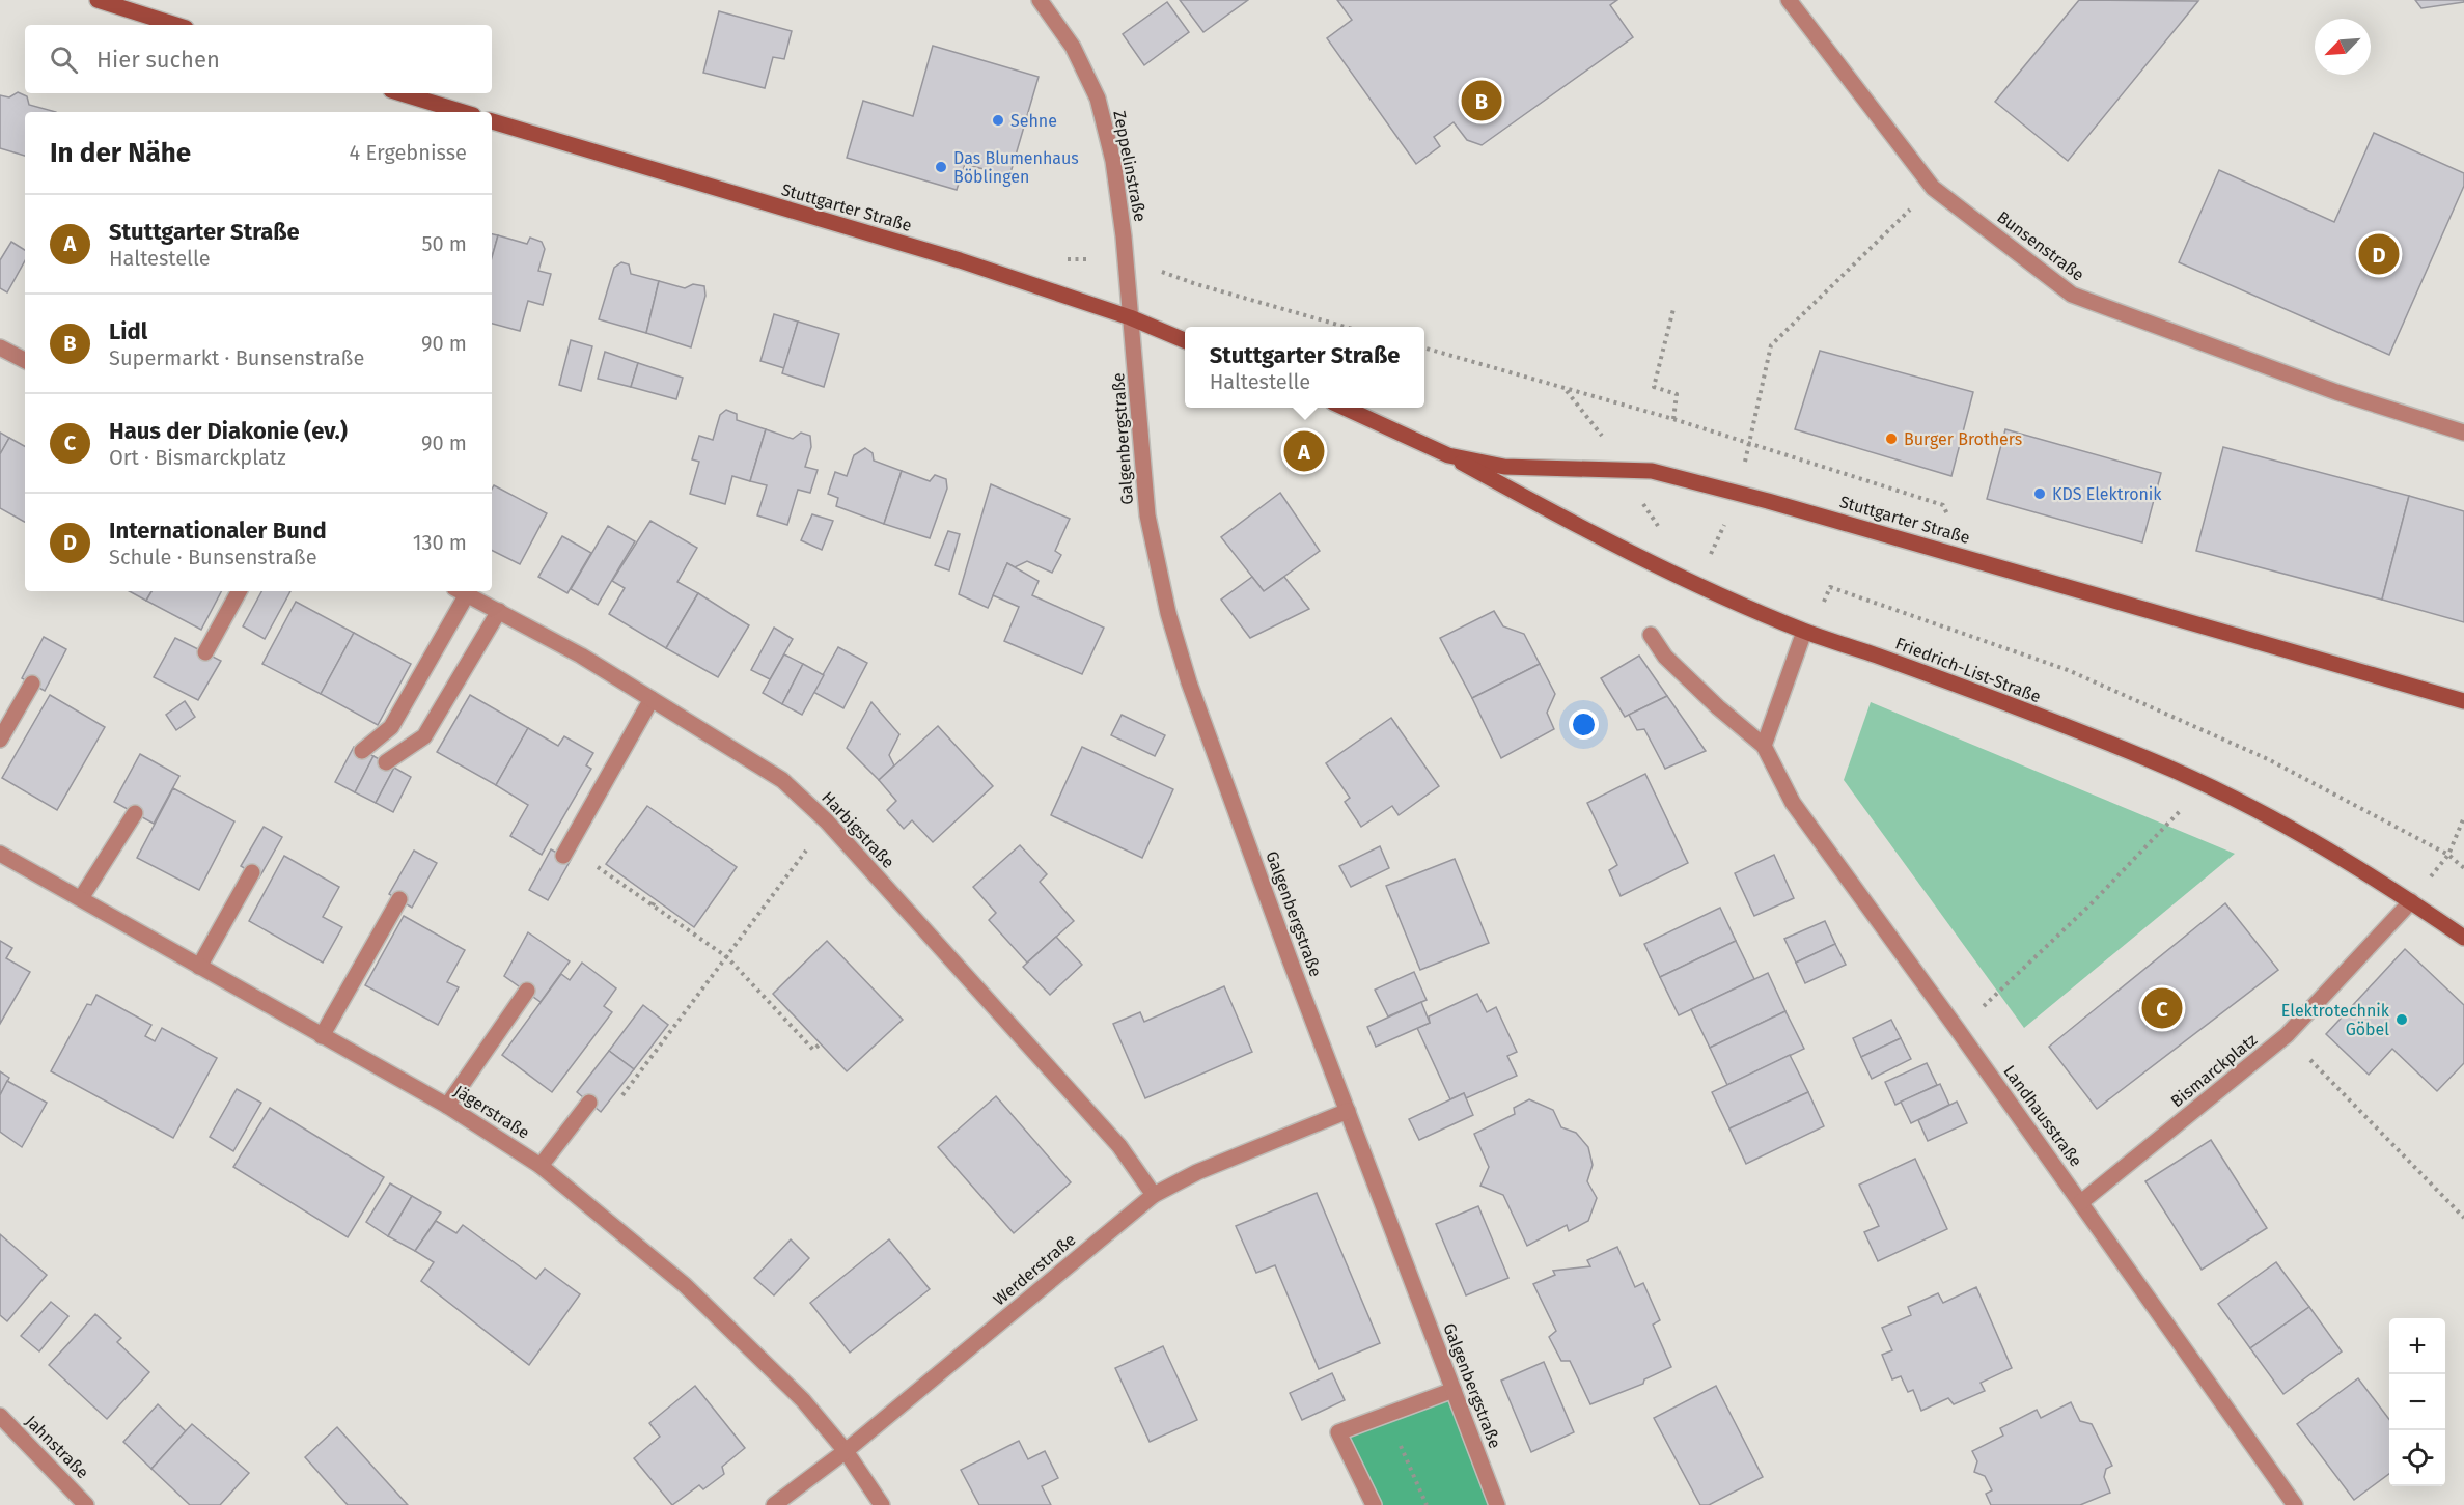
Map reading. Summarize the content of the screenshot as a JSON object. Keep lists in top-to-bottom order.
{
  "streets": {
    "main road": ["Stuttgarter Straße", "Friedrich-List-Straße"],
    "street": [
      "Zeppelinstraße",
      "Bunsenstraße",
      "Galgenbergstraße",
      "Harbigstraße",
      "Bismarckplatz",
      "Jägerstraße",
      "Landhausstraße",
      "Werderstraße",
      "Jahnstraße"
    ]
  },
  "crossings": [
    ["Zeppelinstraße", "Stuttgarter Straße"],
    ["Zeppelinstraße", "Galgenbergstraße"],
    ["Stuttgarter Straße", "Galgenbergstraße"],
    ["Stuttgarter Straße", "Friedrich-List-Straße"],
    ["Galgenbergstraße", "Werderstraße"],
    ["Friedrich-List-Straße", "Bismarckplatz"],
    ["Harbigstraße", "Werderstraße"],
    ["Bismarckplatz", "Landhausstraße"],
    ["Jägerstraße", "Werderstraße"]
  ],
  "places": [
    "Sehne",
    "Das Blumenhaus Böblingen",
    "Burger Brothers",
    "KDS Elektronik",
    "Elektrotechnik Göbel"
  ],
  "north": "bottom left",
  "page": {
    "search": "Hier suchen",
    "pins": [
      "B",
      "D",
      "A",
      "C"
    ],
    "heading": ["In der Nähe", "4 Ergebnisse"],
    "list": [
      {
        "mark": "A",
        "name": "Stuttgarter Straße",
        "note": "Haltestelle",
        "value": "50 m"
      },
      {
        "mark": "B",
        "name": "Lidl",
        "note": "Supermarkt · Bunsenstraße",
        "value": "90 m"
      },
      {
        "mark": "C",
        "name": "Haus der Diakonie (ev.)",
        "note": "Ort · Bismarckplatz",
        "value": "90 m"
      },
      {
        "mark": "D",
        "name": "Internationaler Bund",
        "note": "Schule · Bunsenstraße",
        "value": "130 m"
      }
    ],
    "popup": ["Stuttgarter Straße", "Haltestelle"],
    "map_buttons": ["+", "−"]
  }
}
